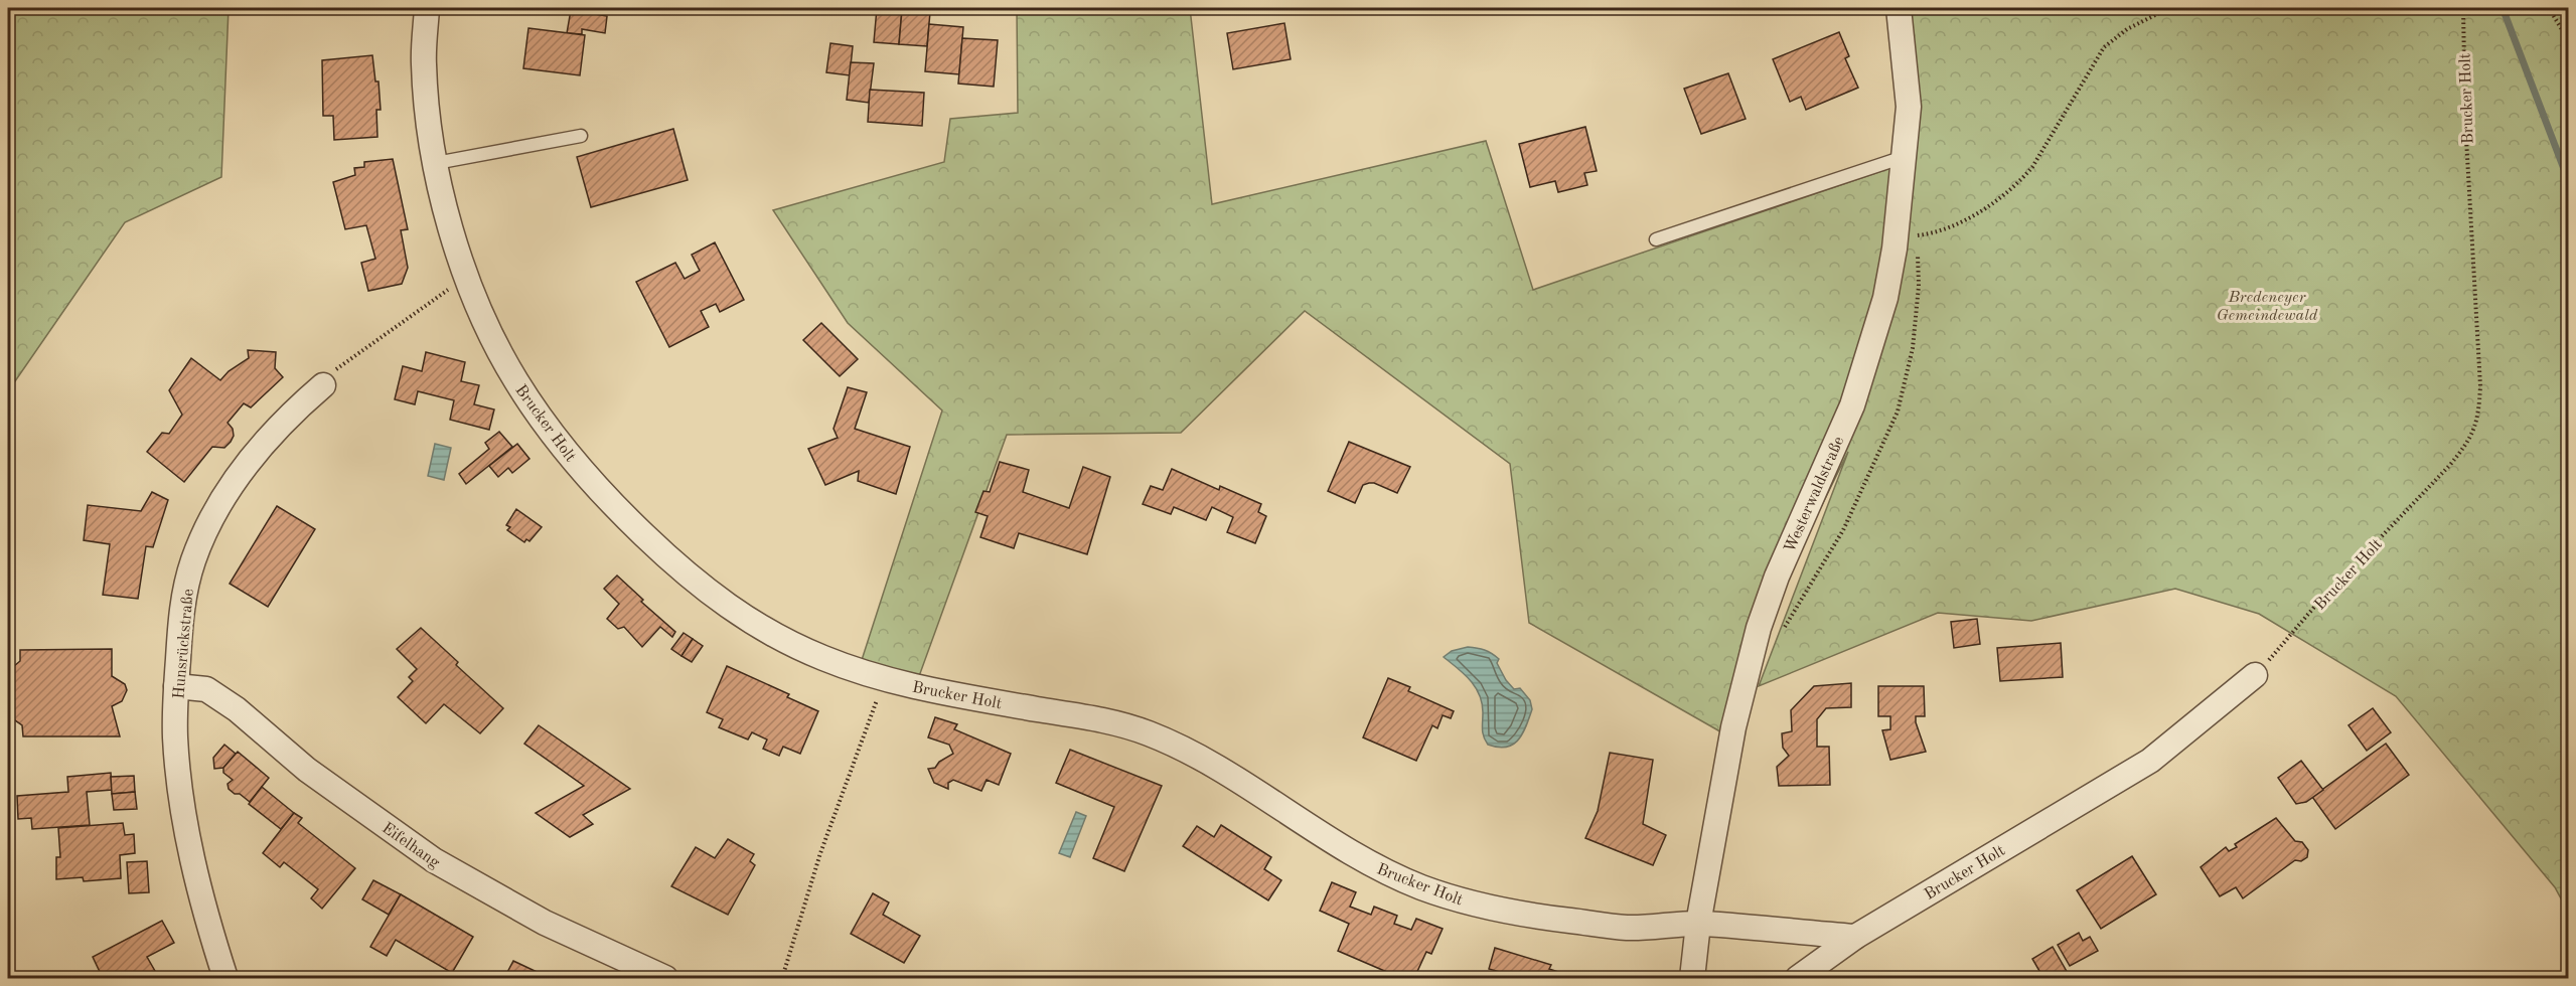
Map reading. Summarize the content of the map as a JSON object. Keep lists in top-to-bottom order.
{
  "streets": {
    "street": [
      "Brucker Holt",
      "Westerwaldstraße",
      "Hunsrückstraße",
      "Eifelhang"
    ]
  },
  "crossings": [
    ["Brucker Holt", "Westerwaldstraße"],
    ["Hunsrückstraße", "Eifelhang"]
  ],
  "parks": ["Bredeneyer Gemeindewald"]
}
